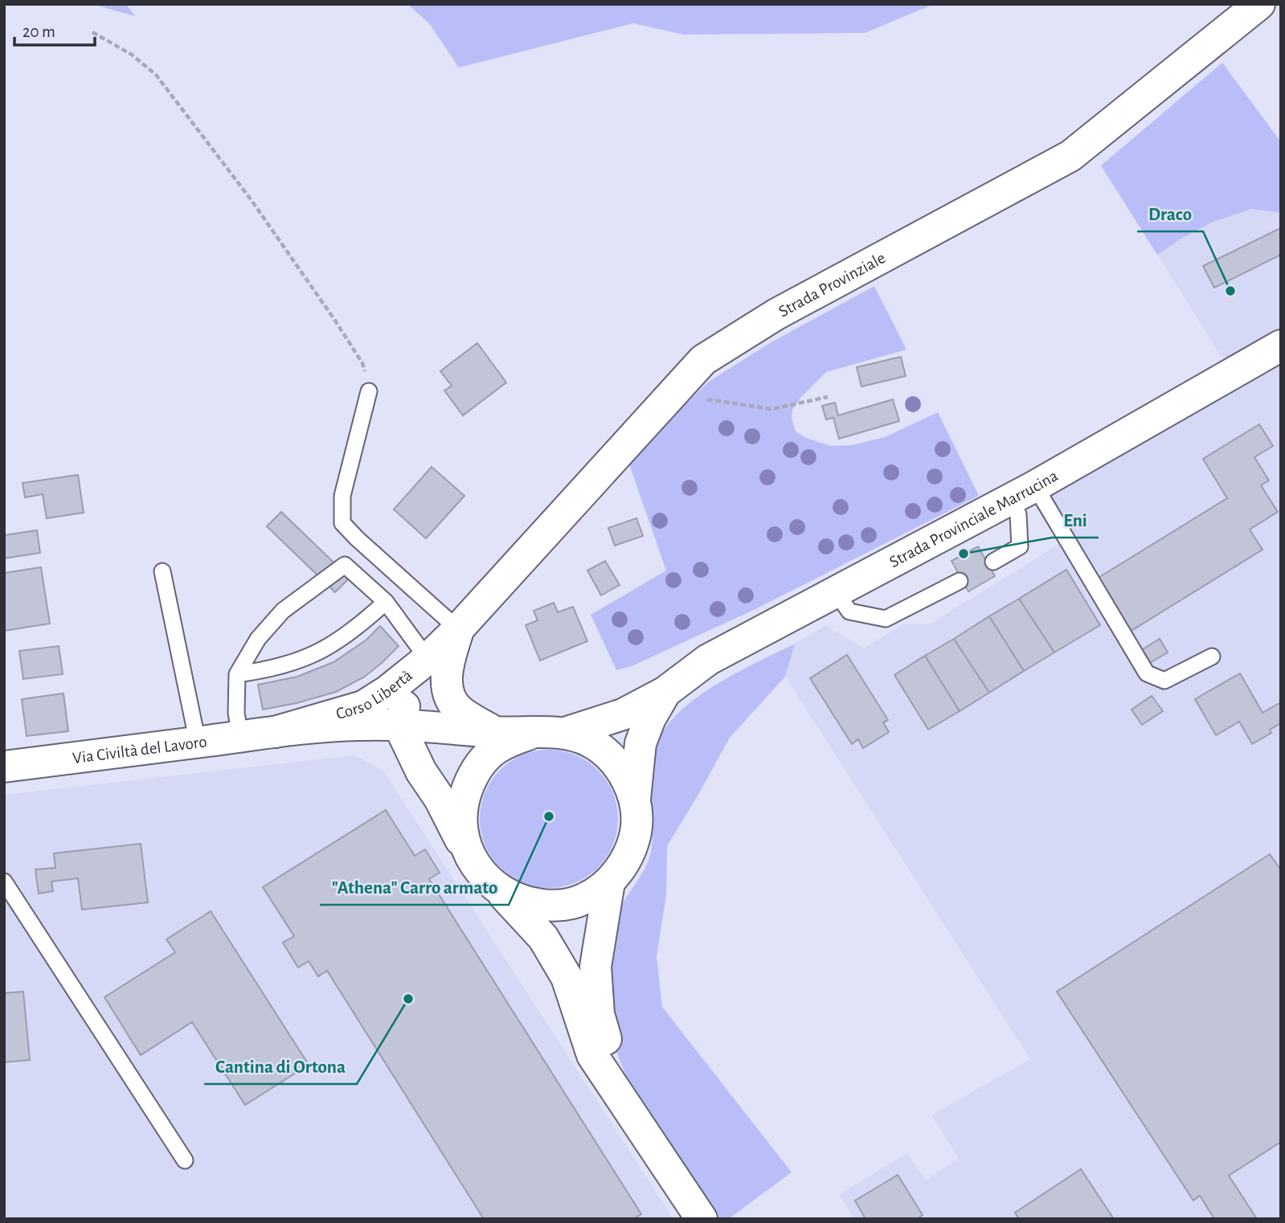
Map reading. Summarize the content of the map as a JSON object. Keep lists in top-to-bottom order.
{
  "streets": {
    "main road": [
      "Strada Provinziale",
      "Strada Provinciale Marrucina",
      "Corso Libertà",
      "Via Civiltà del Lavoro"
    ]
  },
  "crossings": [
    ["Strada Provinziale", "Corso Libertà"],
    ["Corso Libertà", "Via Civiltà del Lavoro"]
  ],
  "places": [
    "Draco",
    "Eni",
    "\"Athena\" Carro armato",
    "Cantina di Ortona"
  ],
  "scale_bar": "20 m"
}
